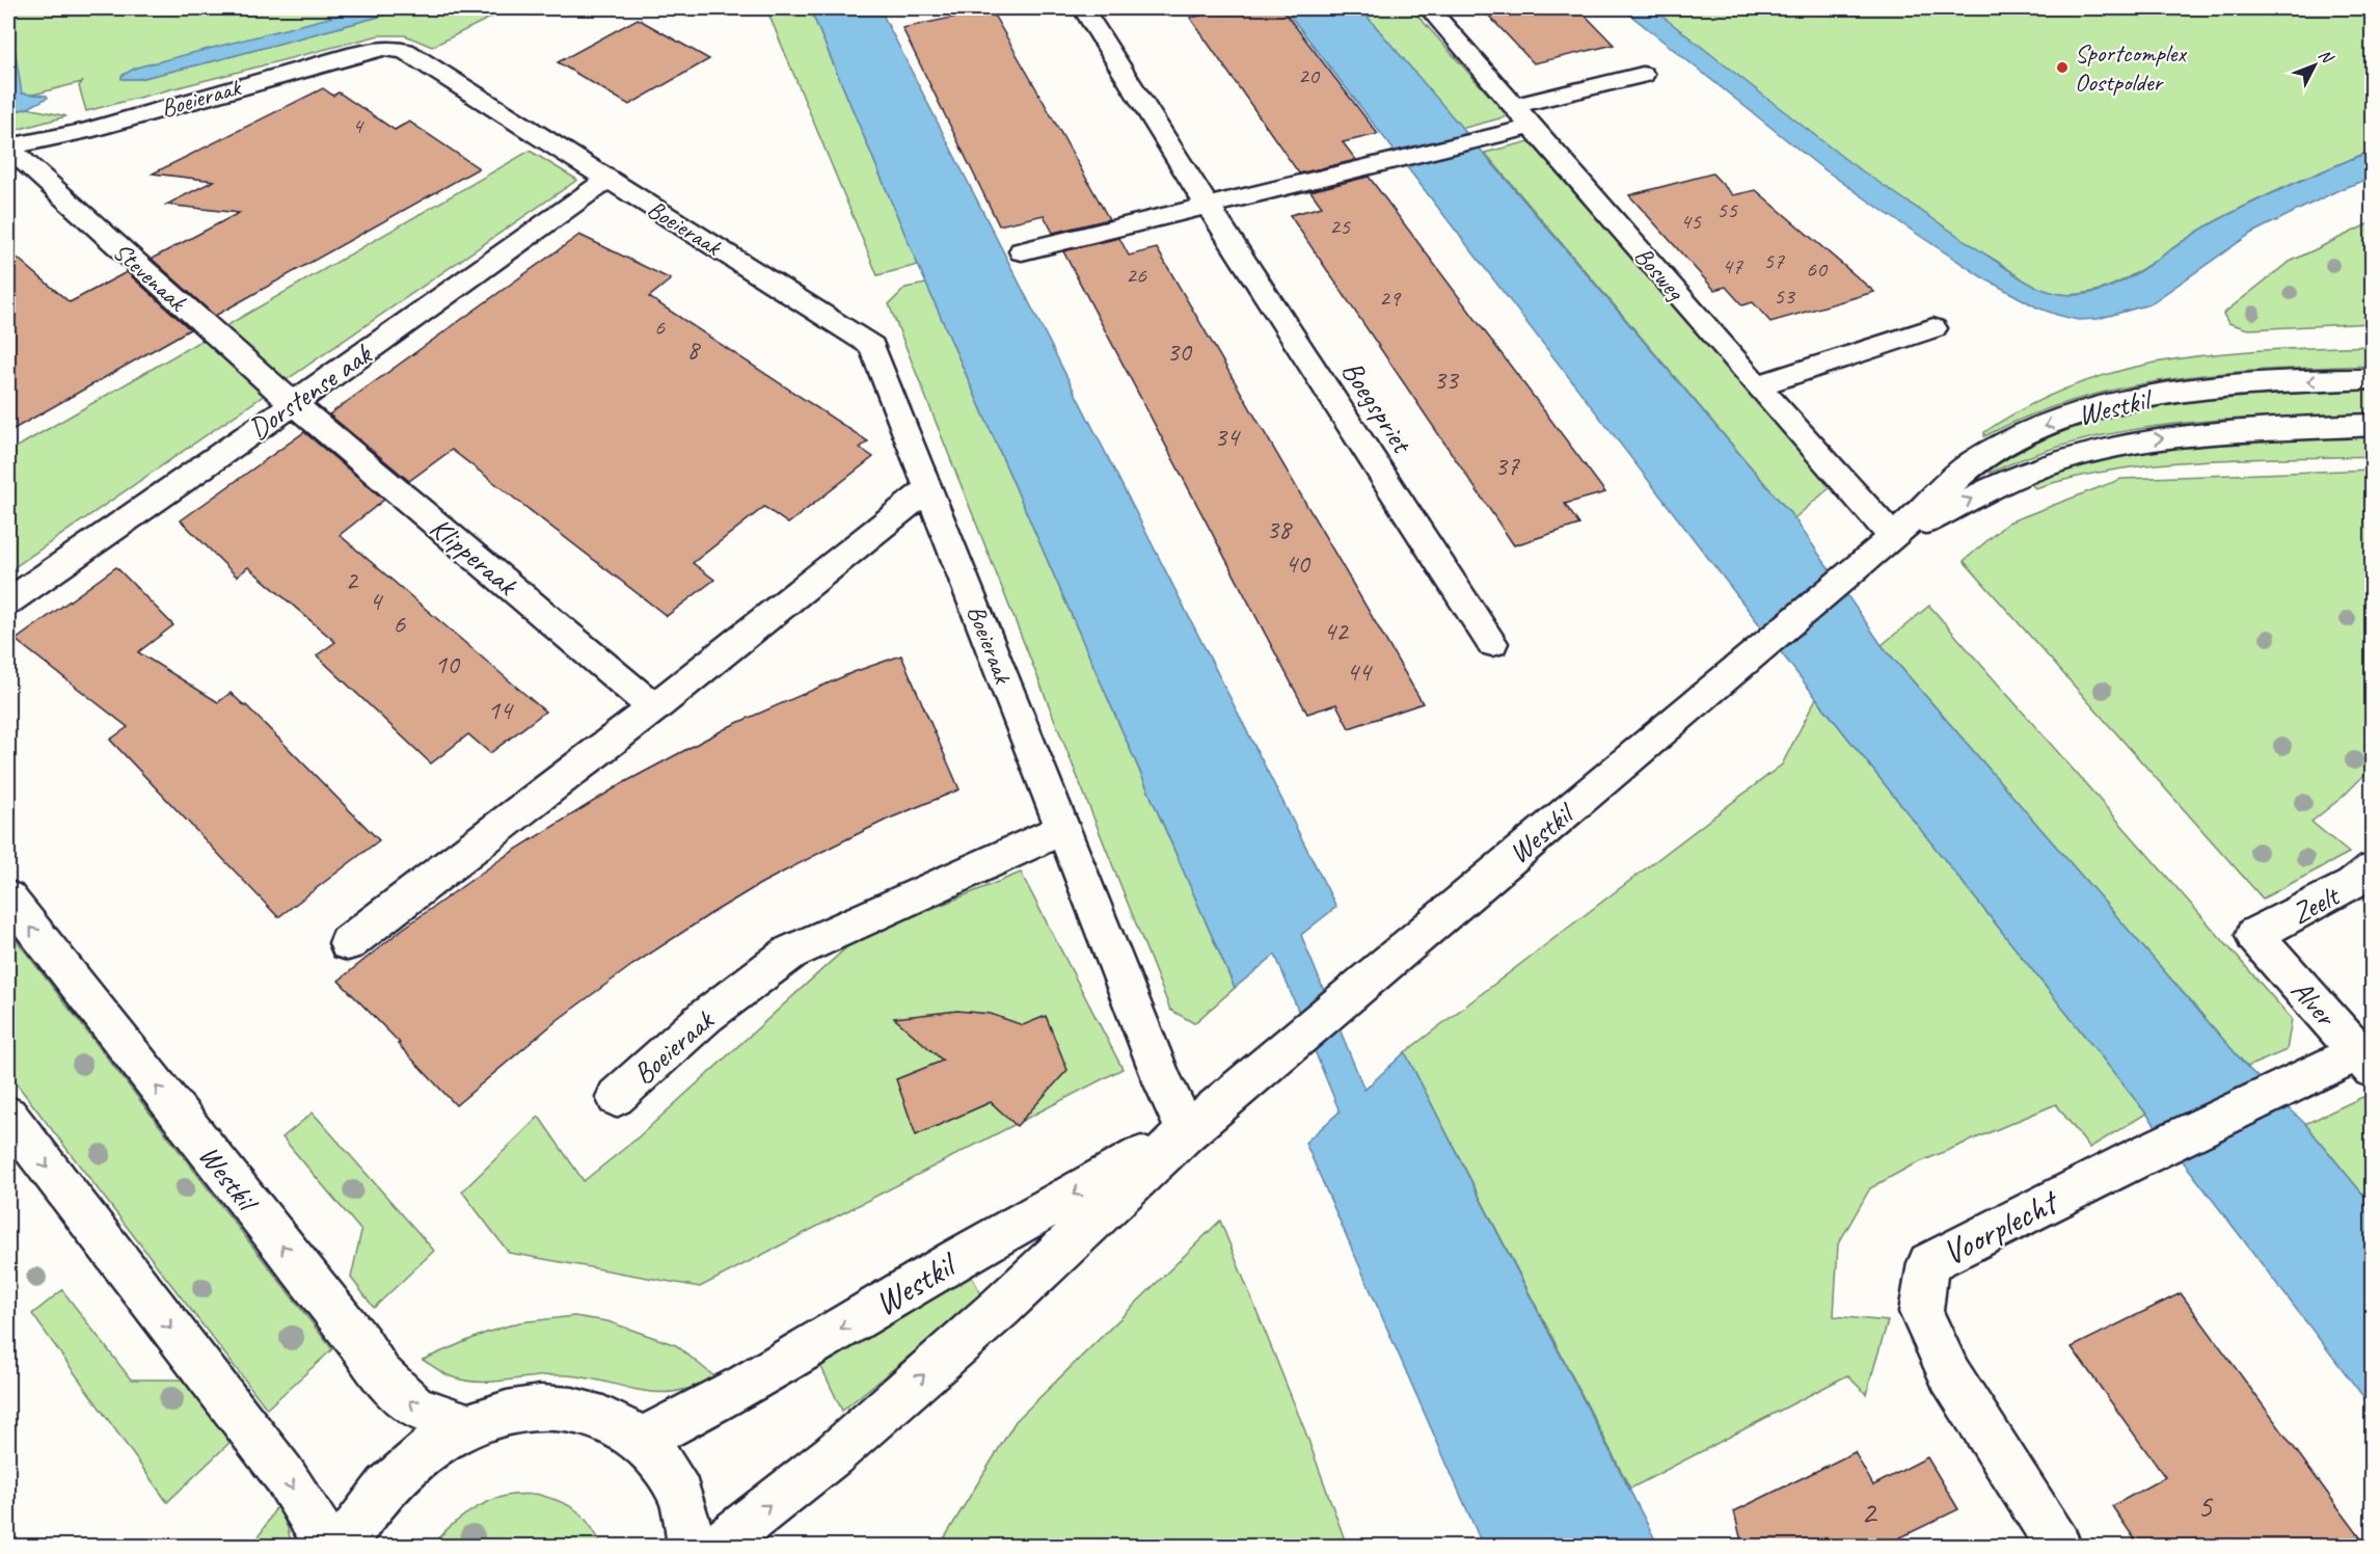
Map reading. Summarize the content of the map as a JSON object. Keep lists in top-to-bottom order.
{
  "streets": {
    "street": [
      "Boeieraak",
      "Bosweg",
      "Stevenaak",
      "Dorstense aak",
      "Boegspriet",
      "Westkil",
      "Klipperaak",
      "Zeelt",
      "Alver",
      "Voorplecht"
    ]
  },
  "crossings": [
    ["Boeieraak", "Stevenaak"],
    ["Boeieraak", "Dorstense aak"],
    ["Boeieraak", "Westkil"],
    ["Bosweg", "Westkil"],
    ["Stevenaak", "Dorstense aak"],
    ["Stevenaak", "Klipperaak"],
    ["Dorstense aak", "Klipperaak"],
    ["Zeelt", "Alver"],
    ["Alver", "Voorplecht"]
  ],
  "places": ["Sportcomplex Oostpolder"],
  "house_numbers": [
    "20",
    "4",
    "55",
    "45",
    "25",
    "57",
    "47",
    "60",
    "26",
    "53",
    "29",
    "6",
    "8",
    "30",
    "33",
    "34",
    "37",
    "38",
    "40",
    "2",
    "4",
    "6",
    "42",
    "10",
    "44",
    "14",
    "5",
    "2"
  ],
  "north": "top right"
}
